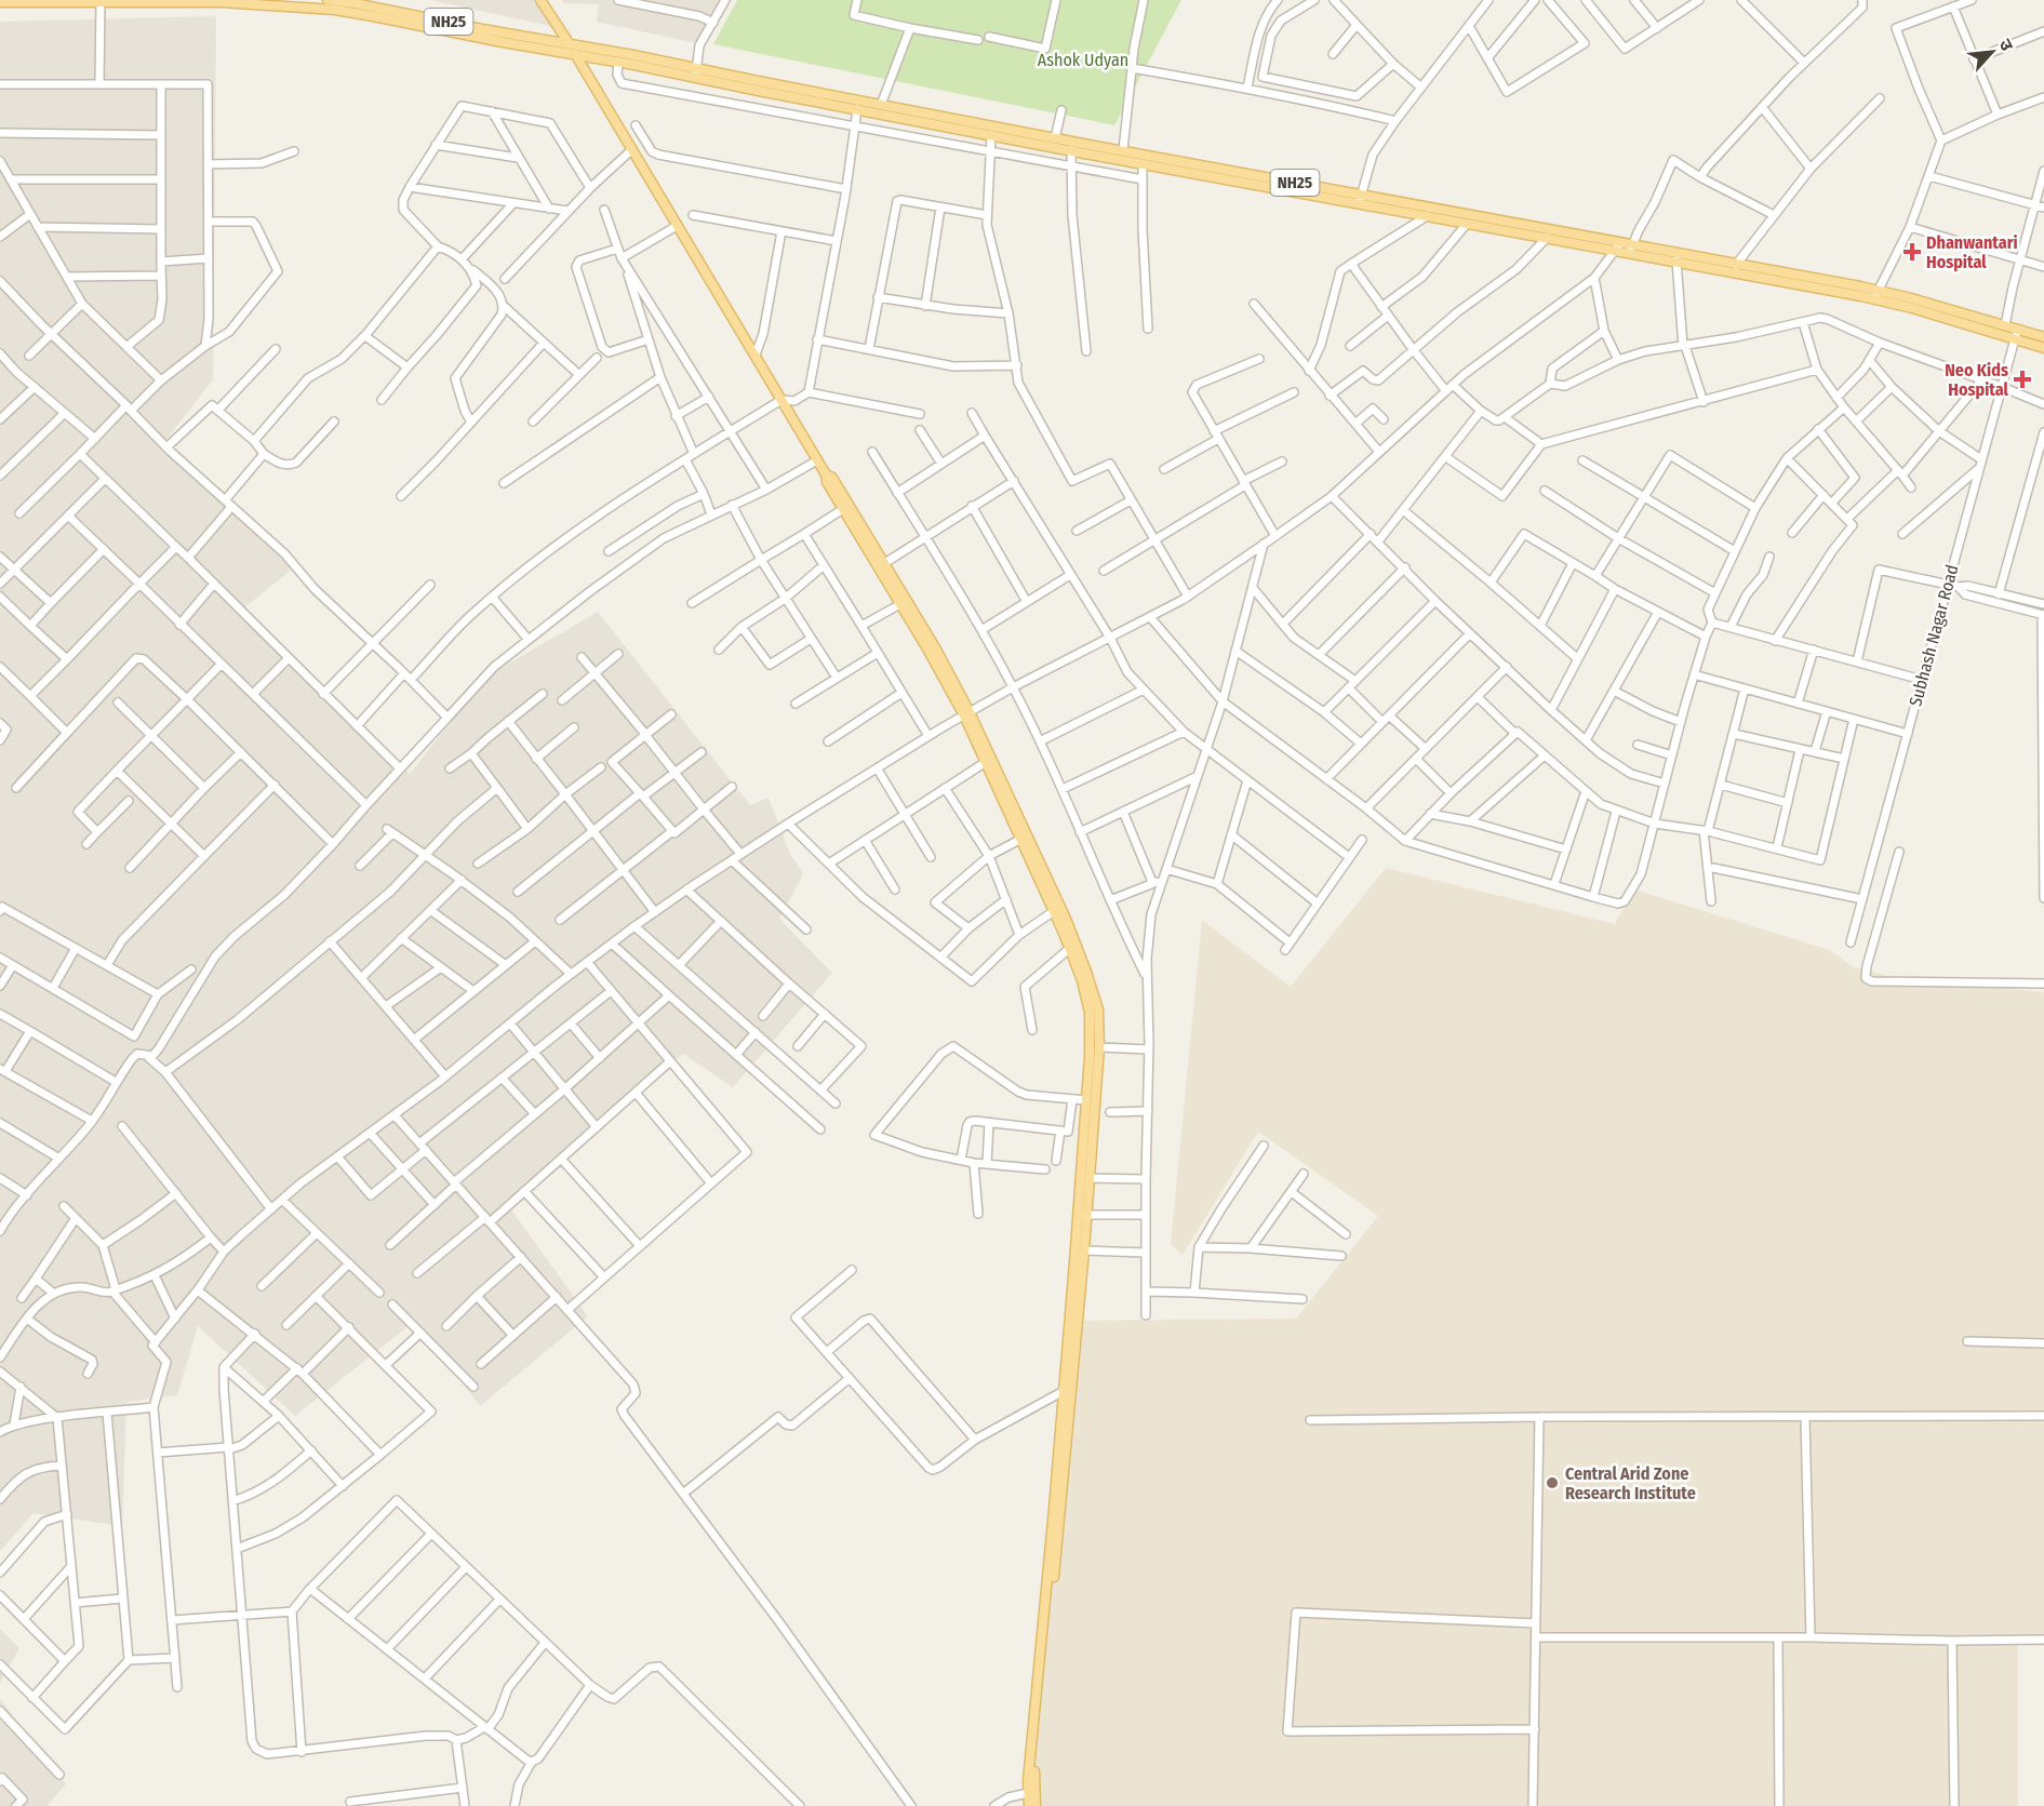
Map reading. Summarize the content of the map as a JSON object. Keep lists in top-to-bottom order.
{
  "streets": {
    "main road": ["NH25"],
    "street": ["Subhash Nagar Road"]
  },
  "crossings": [
    ["NH25", "Subhash Nagar Road"]
  ],
  "parks": ["Ashok Udyan"],
  "places": {
    "health": ["Dhanwantari Hospital", "Neo Kids Hospital"],
    "other": ["Central Arid Zone Research Institute"]
  },
  "north": "top right"
}
